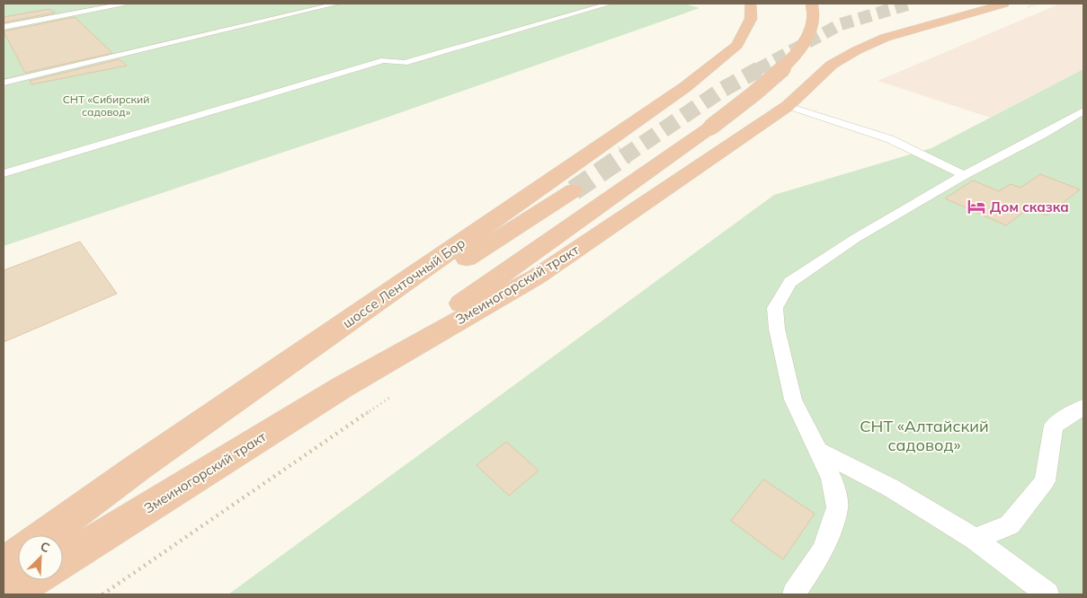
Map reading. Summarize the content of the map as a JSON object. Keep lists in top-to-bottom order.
{
  "streets": {
    "highway": ["шоссе Ленточный Бор", "Змеиногорский тракт"]
  },
  "parks": ["СНТ «Сибирский садовод»", "СНТ «Алтайский садовод»"],
  "places": {
    "hotel": ["Дом сказка"]
  },
  "north": "top right"
}
